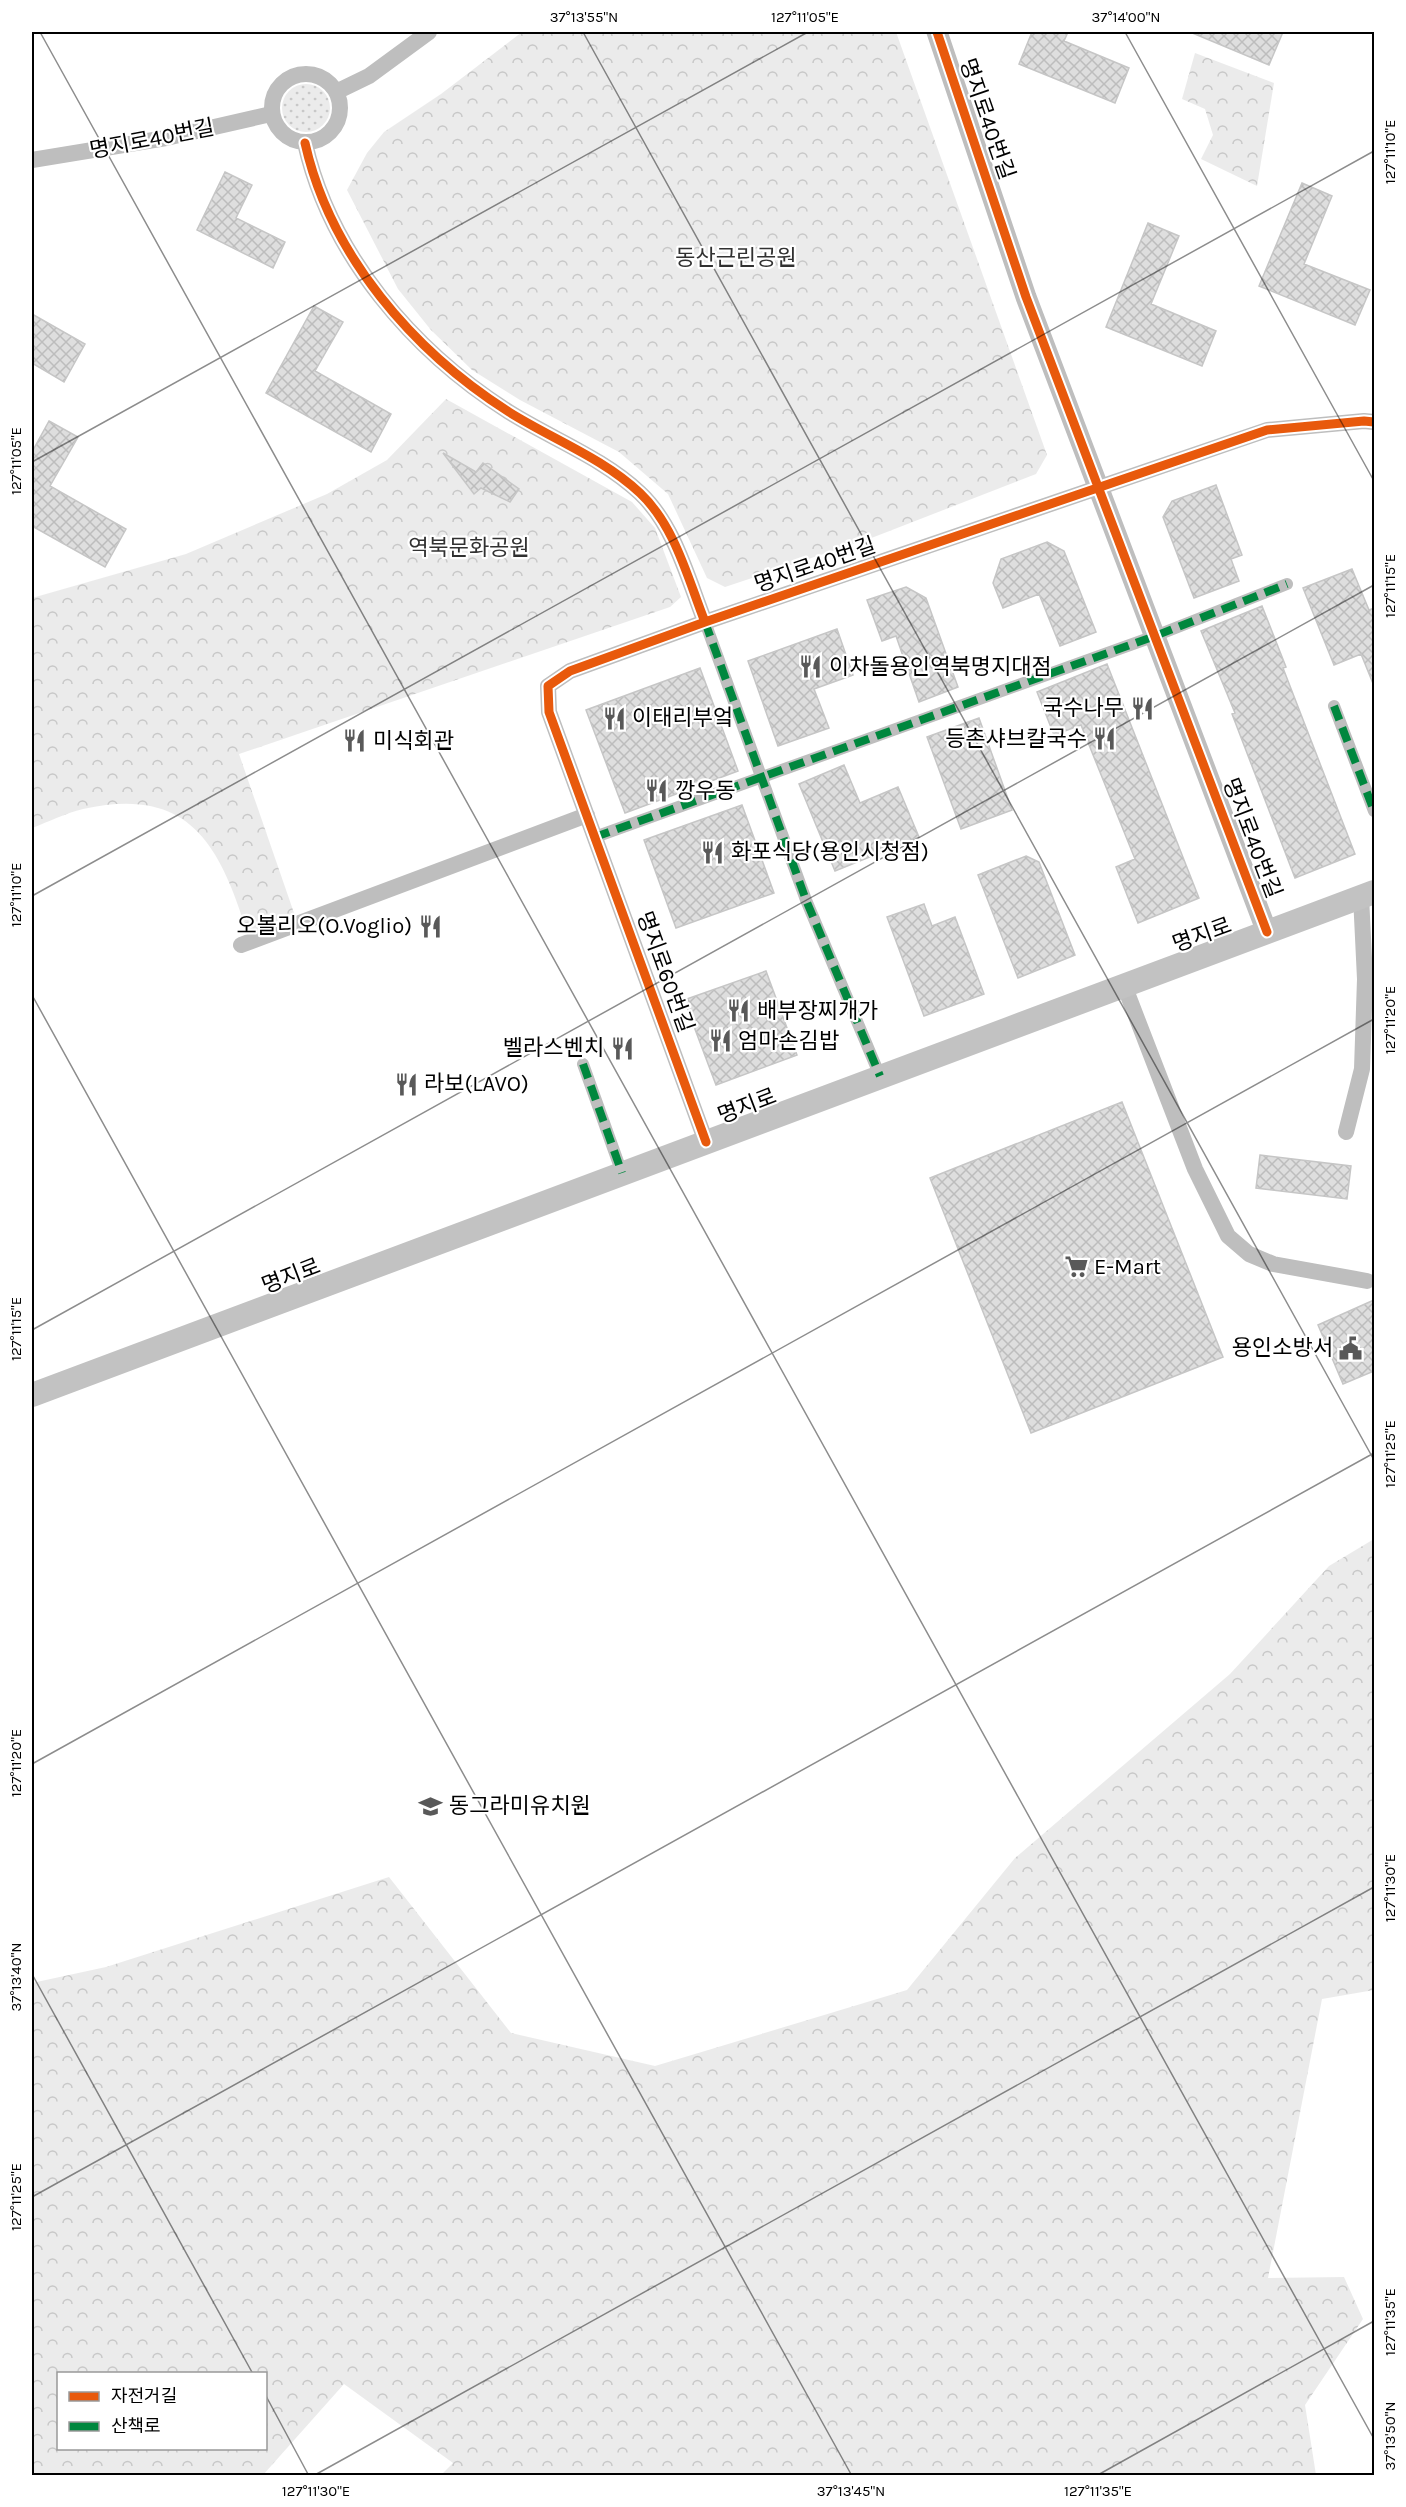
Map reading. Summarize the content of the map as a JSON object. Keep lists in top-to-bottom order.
{
  "streets": {
    "main road": ["명지로"],
    "street": ["명지로40번길", "명지로60번길"]
  },
  "crossings": [
    ["명지로40번길", "명지로"],
    ["명지로40번길", "명지로60번길"],
    ["명지로", "명지로60번길"]
  ],
  "parks": ["동산근린공원", "역북문화공원"],
  "places": {
    "restaurant": [
      "이차돌용인역북명지대점",
      "국수나무",
      "이태리부엌",
      "등촌샤브칼국수",
      "미식회관",
      "깡우동",
      "화포식당(용인시청점)",
      "오볼리오(O.Voglio)",
      "배부장찌개가",
      "엄마손김밥",
      "벨라스벤치",
      "라보(LAVO)"
    ],
    "supermarket": ["E-Mart"],
    "public building": ["용인소방서"],
    "school or university": ["동그라미유치원"]
  },
  "legend": ["자전거길", "산책로"],
  "coordinates": [
    "37°13'55\"N",
    "127°11'05\"E",
    "37°14'00\"N",
    "127°11'10\"E",
    "127°11'15\"E",
    "127°11'20\"E",
    "127°11'25\"E",
    "127°11'30\"E",
    "37°13'40\"N",
    "127°11'35\"E",
    "37°13'50\"N",
    "37°13'45\"N"
  ]
}
